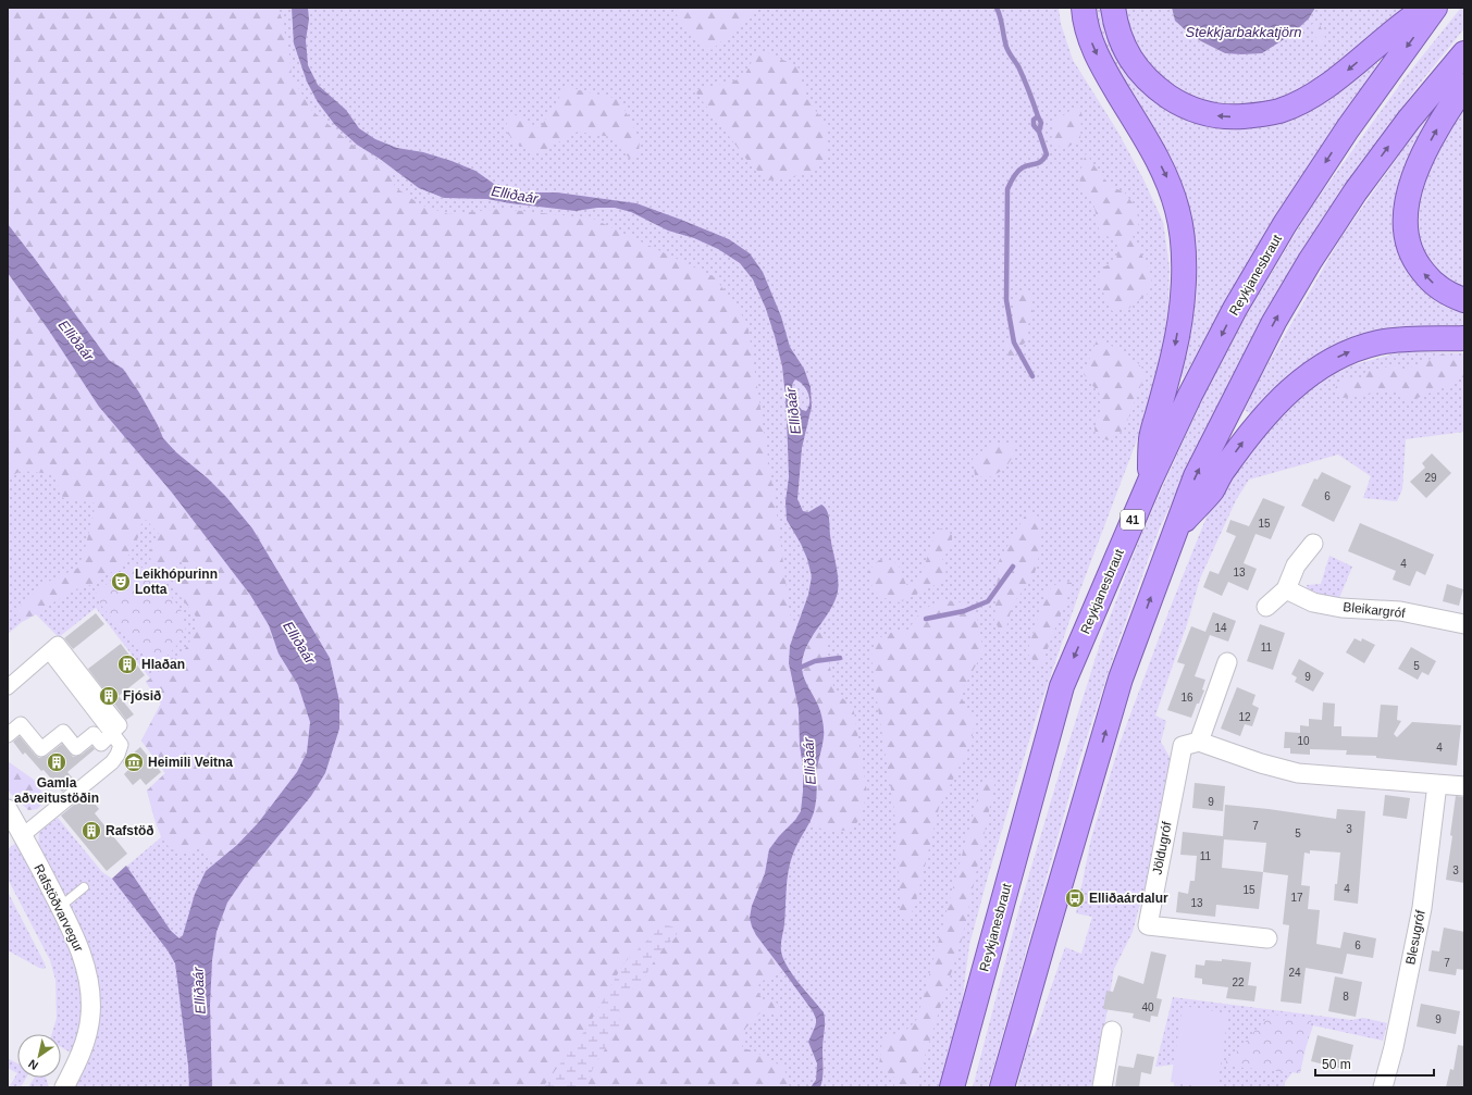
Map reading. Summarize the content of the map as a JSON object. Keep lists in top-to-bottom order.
{
  "streets": {
    "highway": ["Reykjanesbraut", "41"],
    "street": [
      "Bleikargróf",
      "Jöldugróf",
      "Rafstöðvarvegur",
      "Blesugróf"
    ]
  },
  "water": ["Stekkjarbakkatjörn", "Elliðaár"],
  "places": {
    "theatre": ["Leikhópurinn Lotta"],
    "building": [
      "Hlaðan",
      "Fjósið",
      "Gamla aðveitustöðin",
      "Rafstöð"
    ],
    "museum": ["Heimili Veitna"],
    "bus stop": ["Elliðaárdalur"]
  },
  "house_numbers": [
    "29",
    "6",
    "15",
    "4",
    "13",
    "14",
    "11",
    "5",
    "9",
    "16",
    "12",
    "10",
    "4",
    "9",
    "7",
    "3",
    "5",
    "11",
    "3",
    "4",
    "15",
    "17",
    "13",
    "6",
    "7",
    "24",
    "22",
    "8",
    "40",
    "9"
  ],
  "scale_bar": "50 m",
  "north": "bottom left"
}
